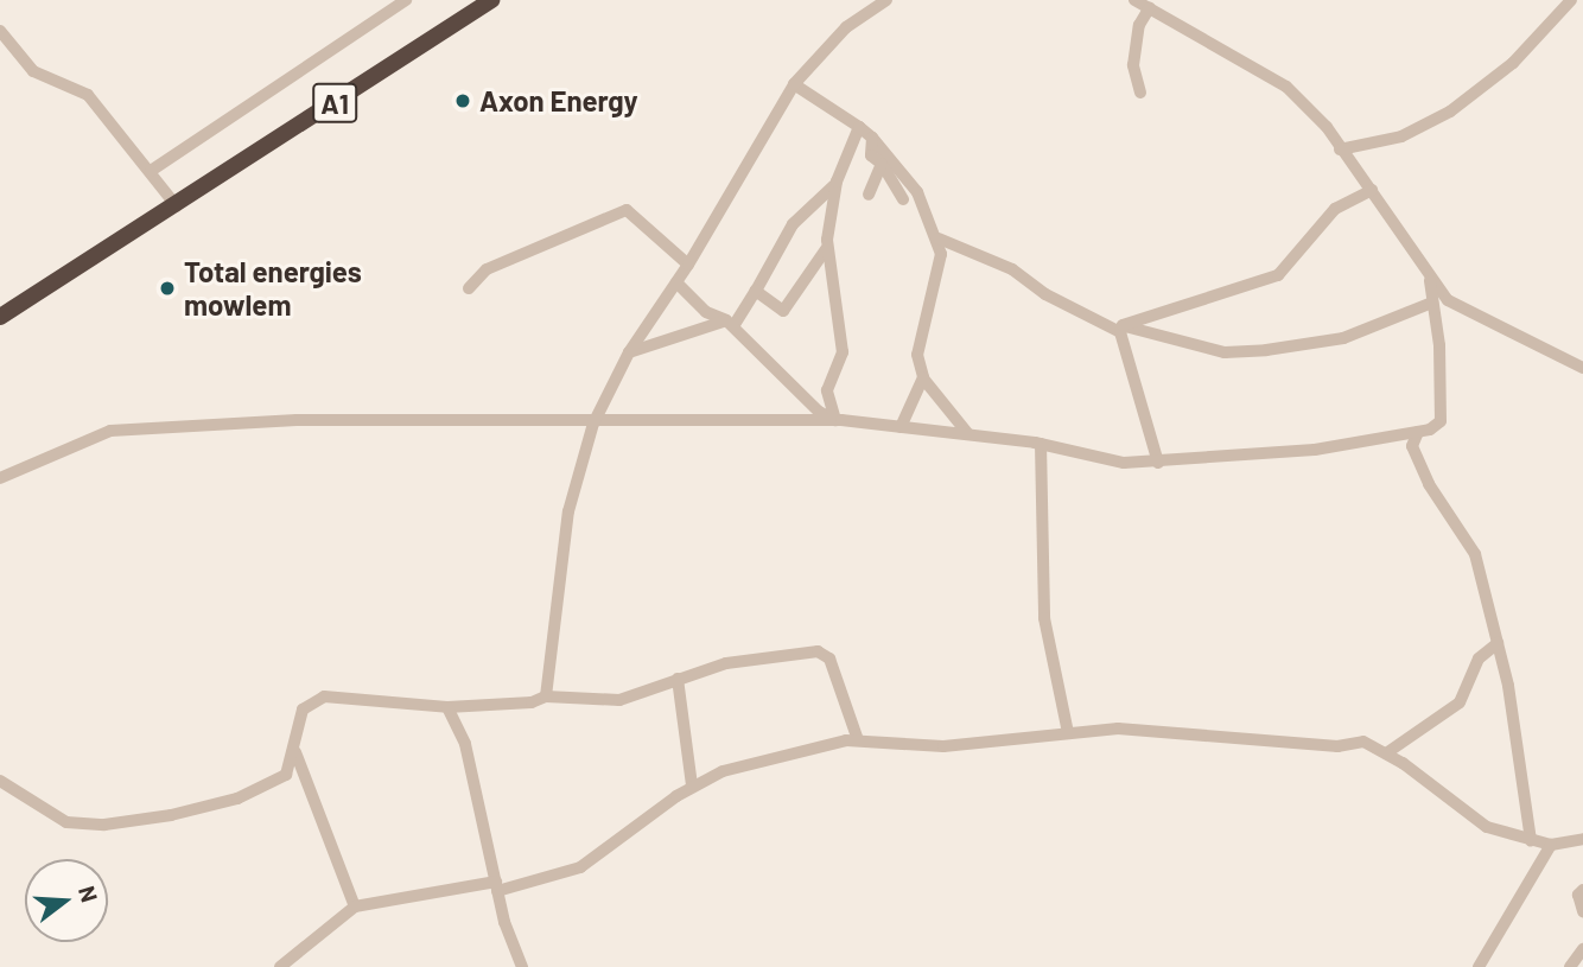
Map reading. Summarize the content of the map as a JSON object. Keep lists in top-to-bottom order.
{
  "streets": {
    "highway": ["A1"]
  },
  "places": ["Axon Energy", "Total energies mowlem"],
  "north": "right"
}
